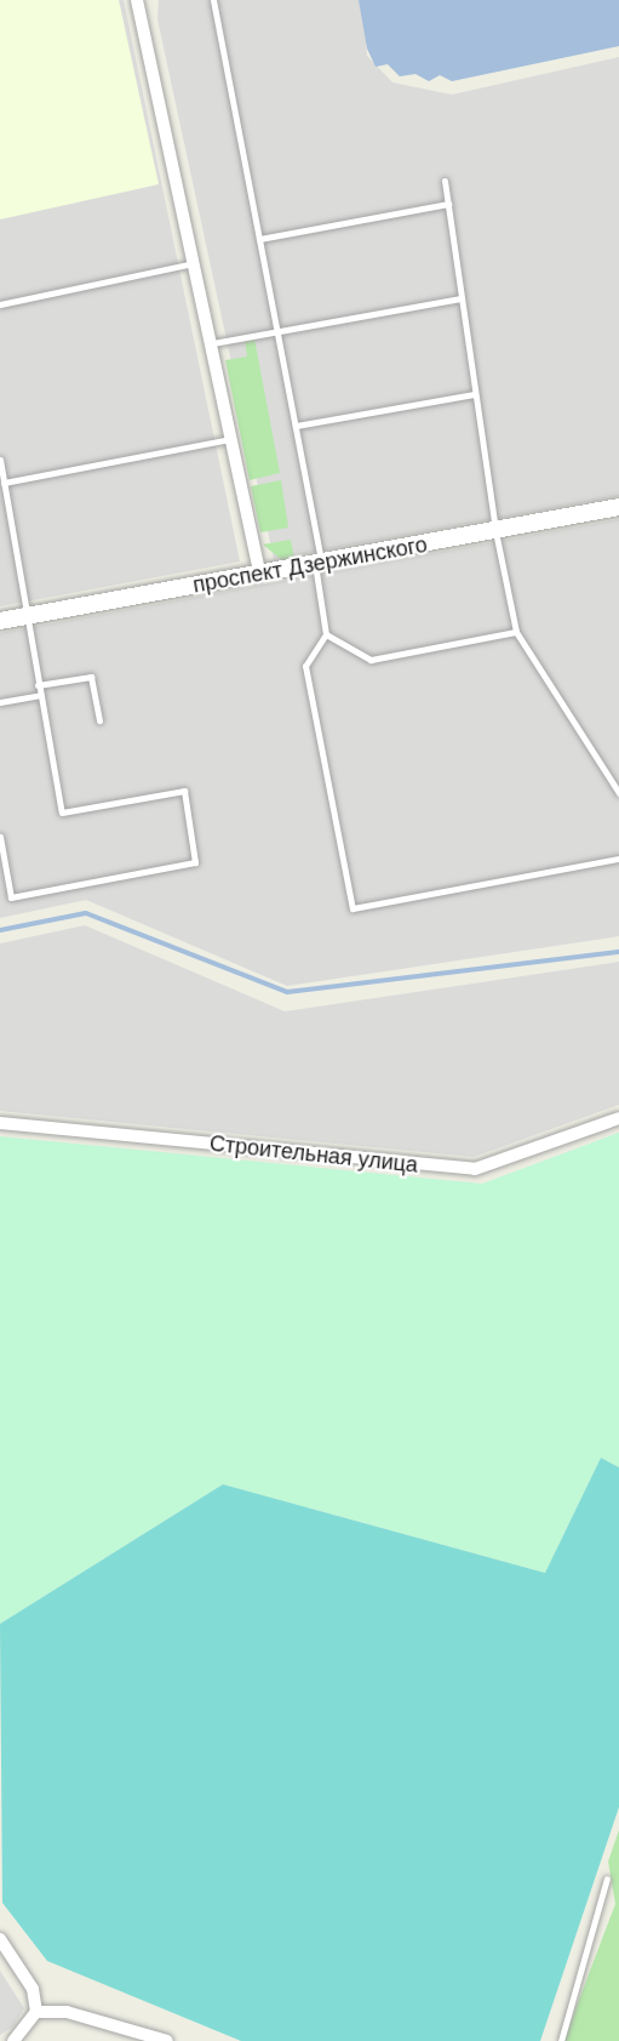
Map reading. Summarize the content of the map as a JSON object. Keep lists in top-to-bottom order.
{
  "streets": {
    "street": ["проспект Дзержинского", "Строительная улица"]
  }
}
